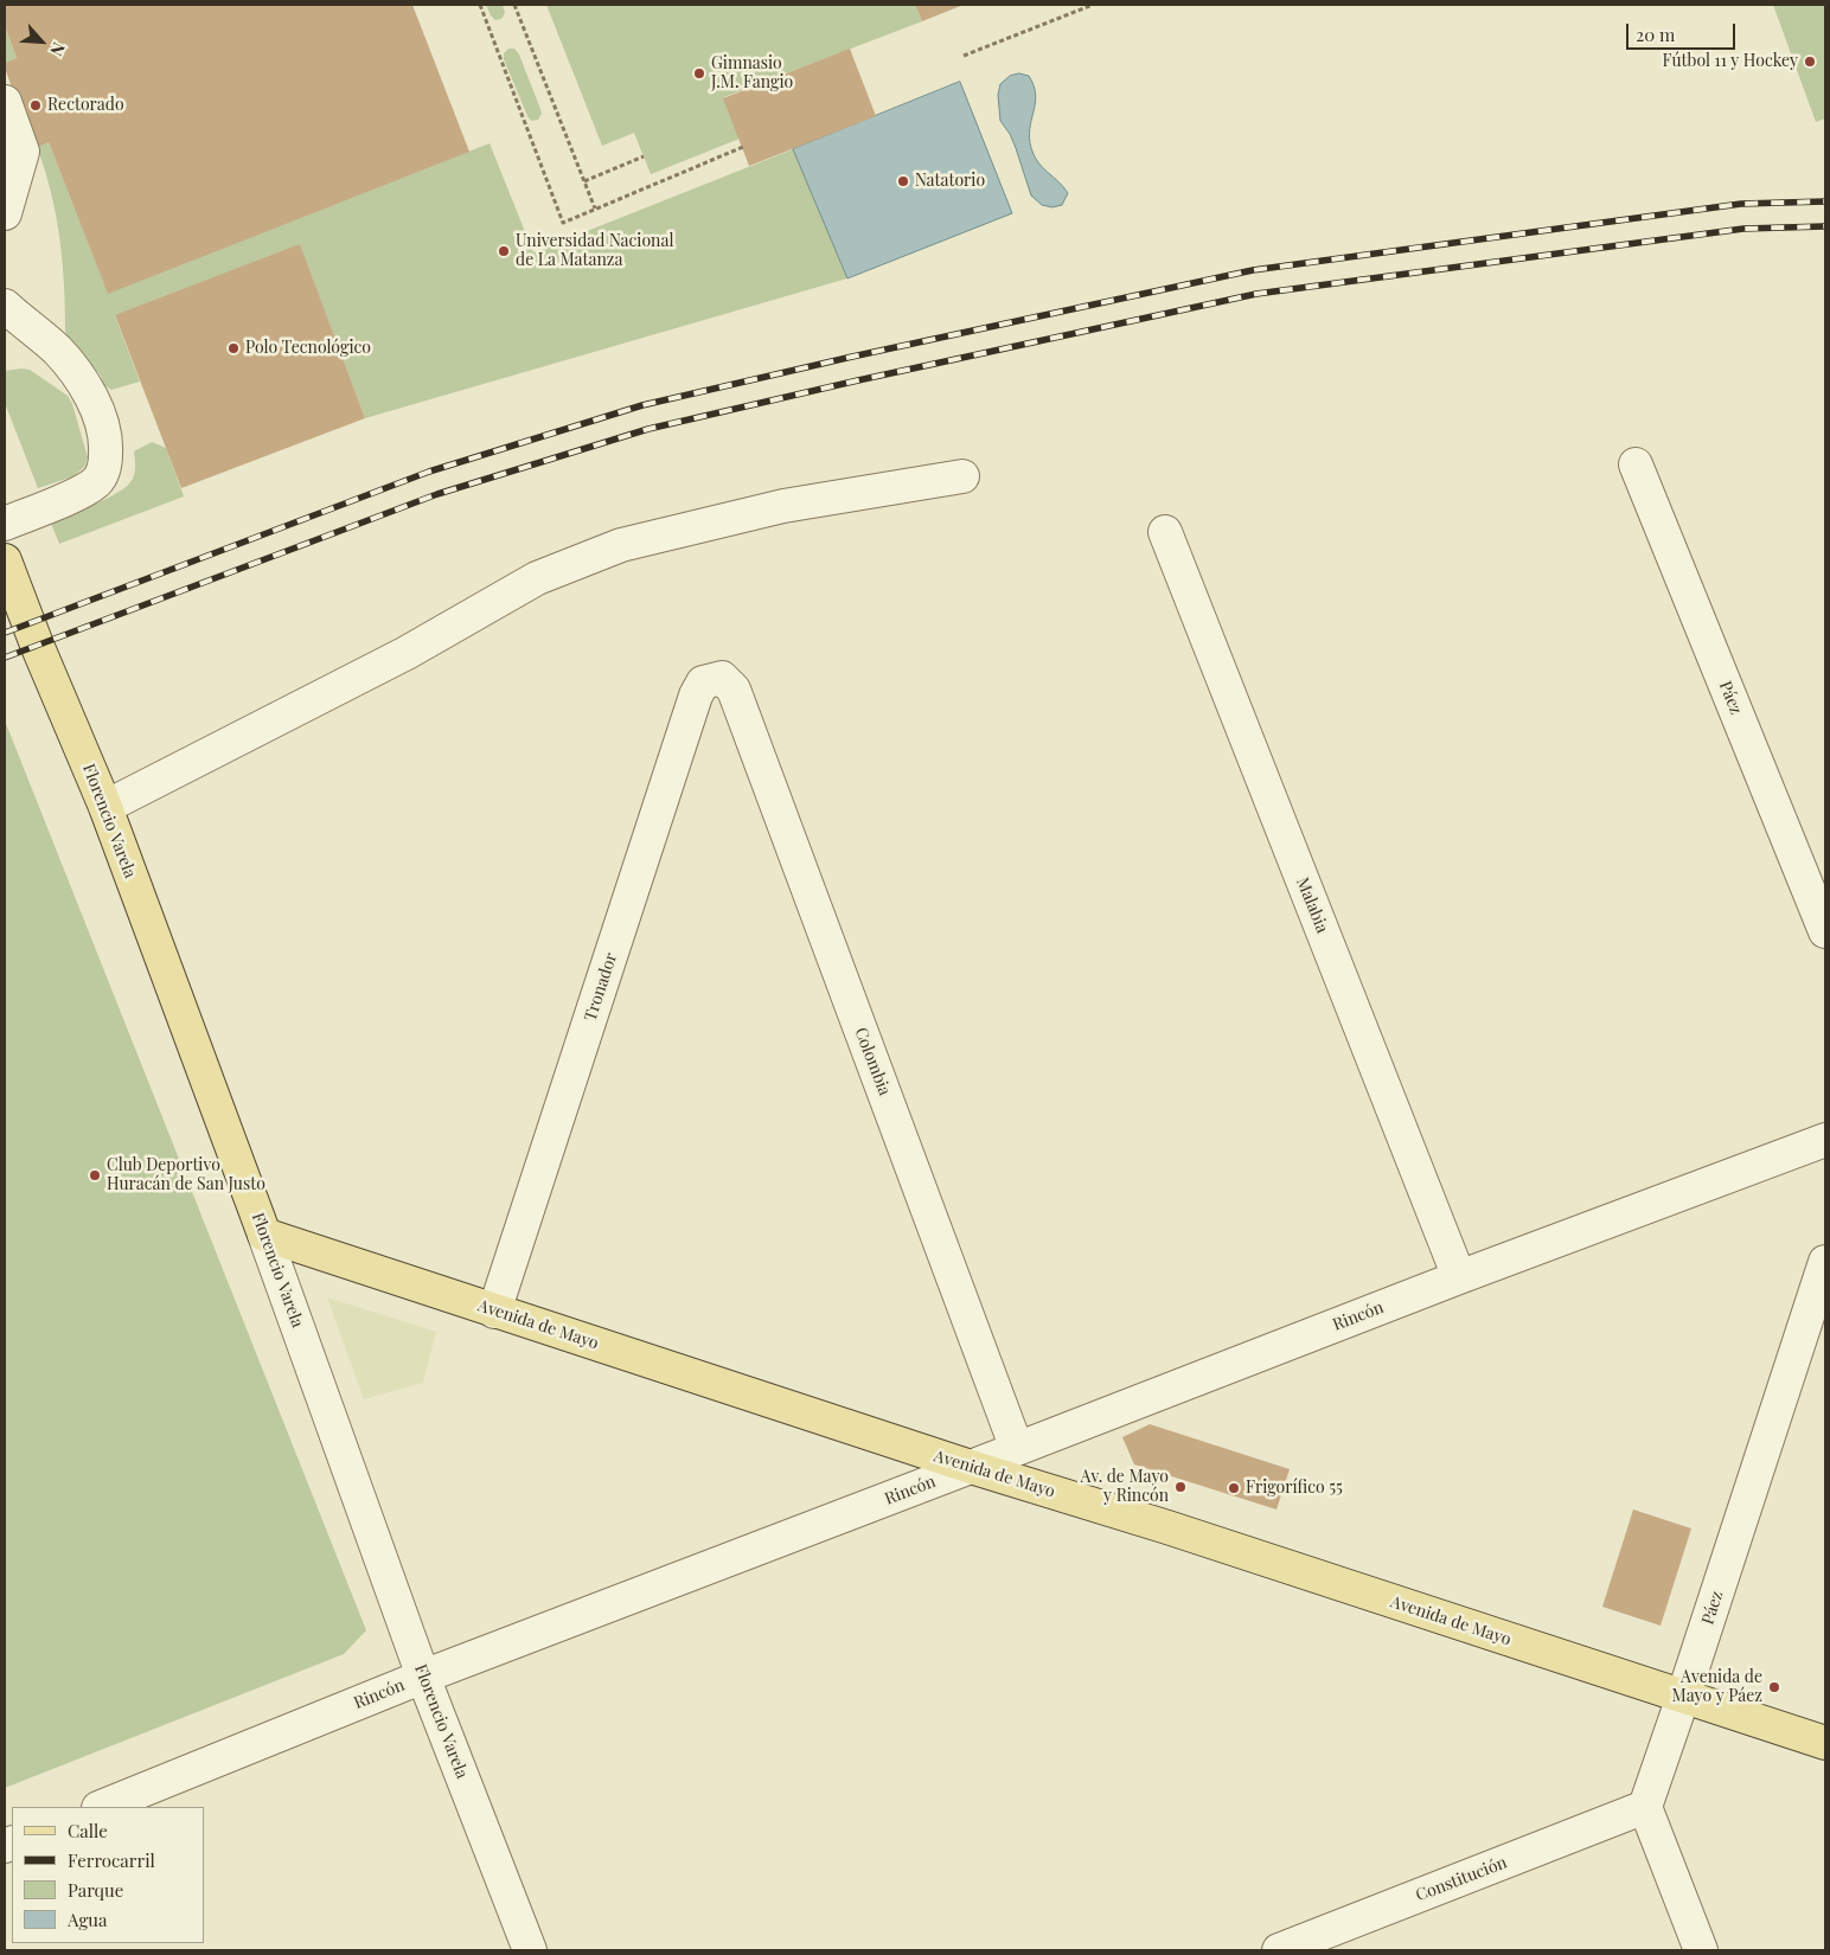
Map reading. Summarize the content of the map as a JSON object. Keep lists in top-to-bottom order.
{
  "streets": {
    "main road": ["Florencio Varela", "Avenida de Mayo"],
    "street": [
      "Páez",
      "Malabia",
      "Tronador",
      "Colombia",
      "Rincón",
      "Constitución"
    ]
  },
  "crossings": [
    ["Páez", "Avenida de Mayo"],
    ["Páez", "Constitución"],
    ["Florencio Varela", "Rincón"],
    ["Florencio Varela", "Avenida de Mayo"],
    ["Malabia", "Rincón"],
    ["Tronador", "Colombia"],
    ["Tronador", "Avenida de Mayo"],
    ["Colombia", "Rincón"],
    ["Rincón", "Avenida de Mayo"]
  ],
  "places": [
    "Fútbol 11 y Hockey",
    "Gimnasio J.M. Fangio",
    "Rectorado",
    "Natatorio",
    "Universidad Nacional de La Matanza",
    "Polo Tecnológico",
    "Club Deportivo Huracán de San Justo",
    "Av. de Mayo y Rincón",
    "Frigorífico 55",
    "Avenida de Mayo y Páez"
  ],
  "legend": [
    "Calle",
    "Ferrocarril",
    "Parque",
    "Agua"
  ],
  "scale_bar": "20 m",
  "north": "bottom right"
}
